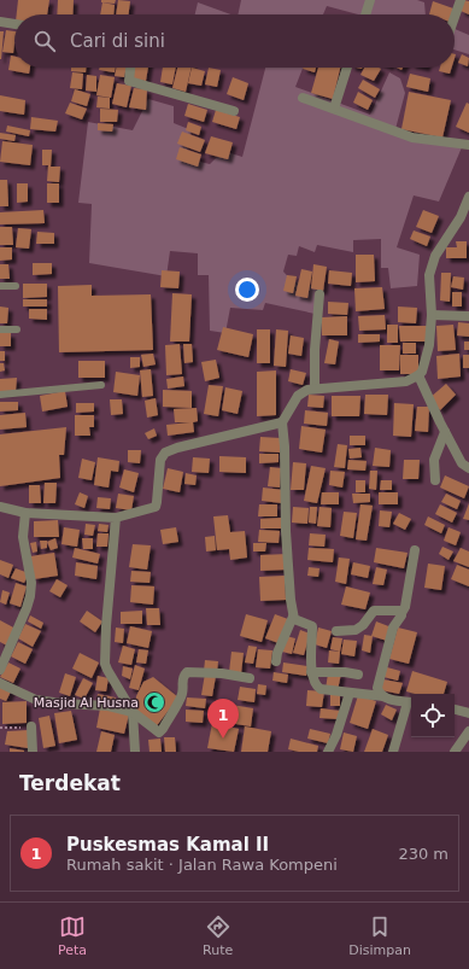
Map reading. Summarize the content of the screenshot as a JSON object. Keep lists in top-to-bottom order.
{
  "places": {
    "mosque": ["Masjid Al Husna"]
  },
  "page": {
    "search": "Cari di sini",
    "pins": "1",
    "heading": "Terdekat",
    "list": [
      {
        "mark": "1",
        "name": "Puskesmas Kamal II",
        "note": "Rumah sakit · Jalan Rawa Kompeni",
        "value": "230 m"
      }
    ],
    "nav": ["Peta", "Rute", "Disimpan"]
  }
}
